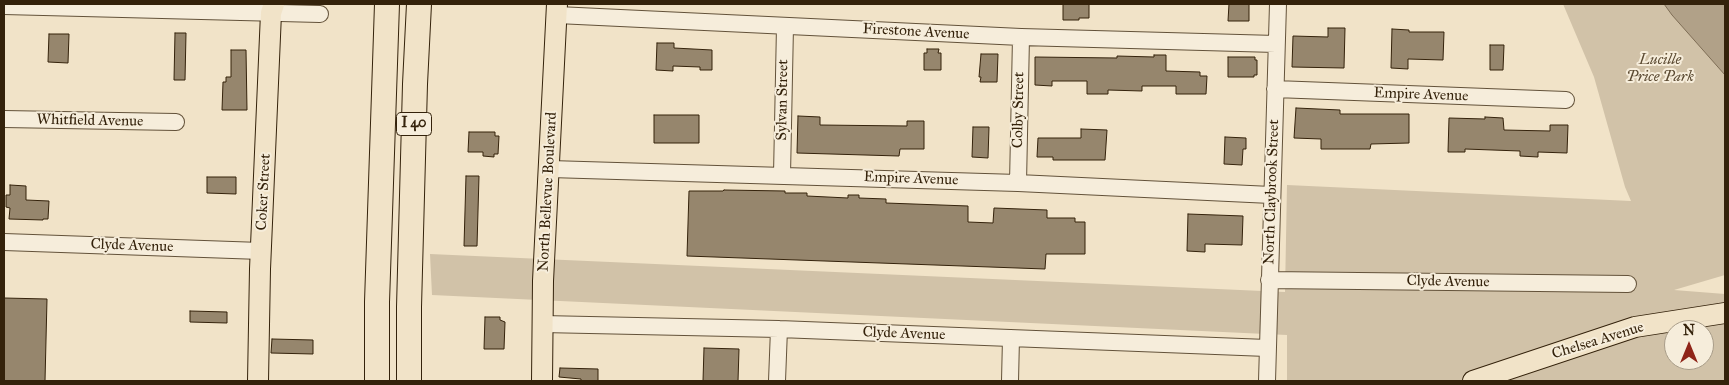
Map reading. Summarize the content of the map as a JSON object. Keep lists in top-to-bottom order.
{
  "streets": {
    "highway": ["I 40"],
    "main road": ["Coker Street", "North Bellevue Boulevard", "Chelsea Avenue"],
    "street": [
      "Firestone Avenue",
      "Empire Avenue",
      "Sylvan Street",
      "Colby Street",
      "Whitfield Avenue",
      "North Claybrook Street",
      "Clyde Avenue"
    ]
  },
  "crossings": [
    ["Firestone Avenue", "Sylvan Street"],
    ["Firestone Avenue", "Colby Street"],
    ["Firestone Avenue", "North Bellevue Boulevard"],
    ["Firestone Avenue", "North Claybrook Street"],
    ["Empire Avenue", "Sylvan Street"],
    ["Empire Avenue", "Colby Street"],
    ["Empire Avenue", "North Bellevue Boulevard"],
    ["Empire Avenue", "North Claybrook Street"],
    ["Coker Street", "Clyde Avenue"],
    ["North Bellevue Boulevard", "Clyde Avenue"],
    ["North Claybrook Street", "Clyde Avenue"]
  ],
  "parks": ["Lucille Price Park"],
  "north": "top"
}
